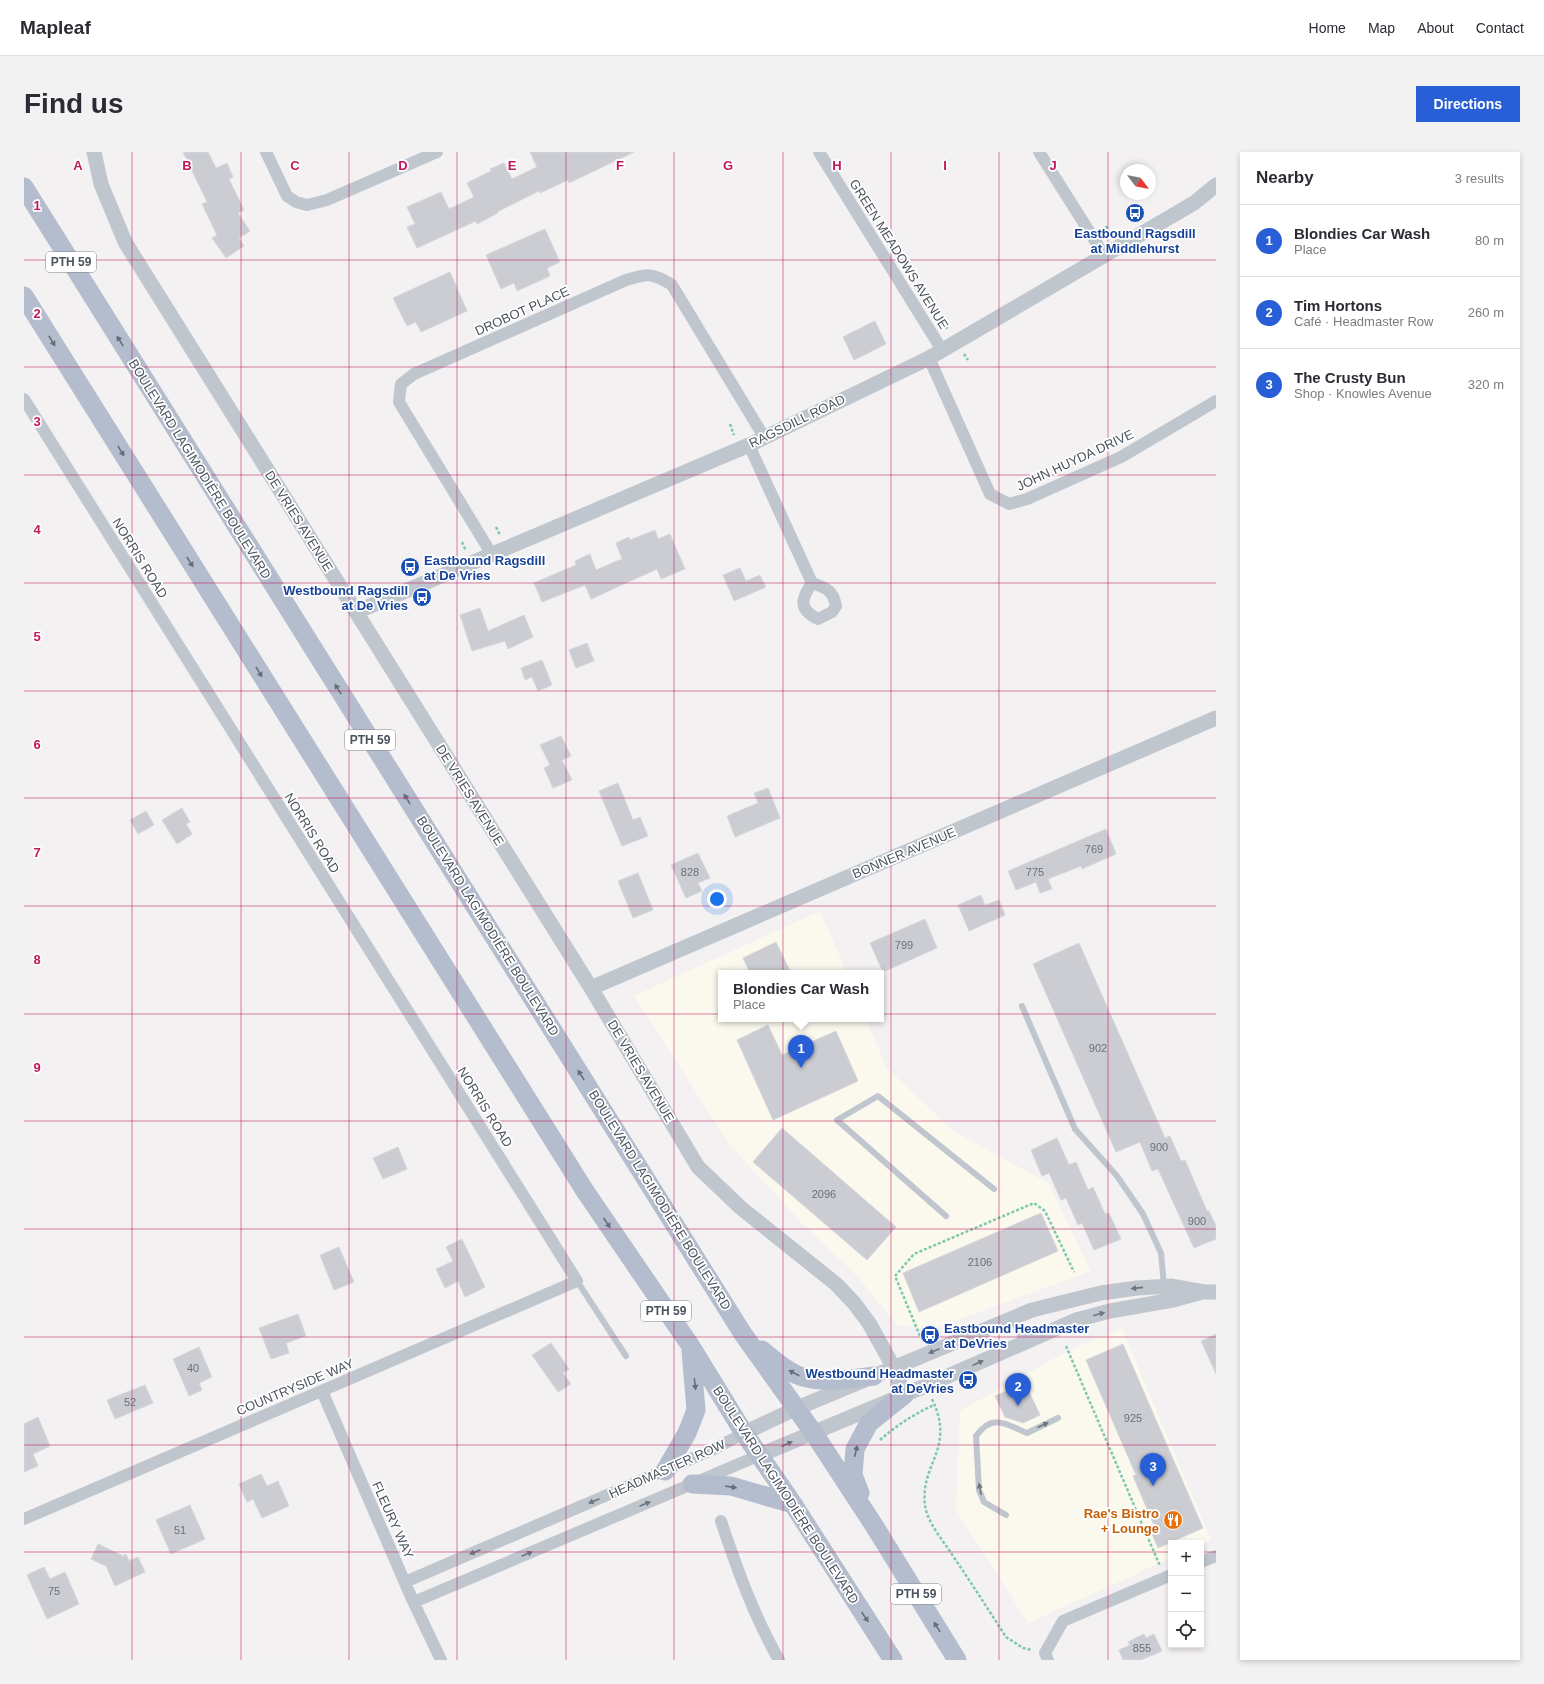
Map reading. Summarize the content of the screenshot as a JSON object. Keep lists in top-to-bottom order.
{
  "streets": {
    "main road": ["PTH 59", "BOULEVARD LAGIMODIÈRE BOULEVARD"],
    "street": [
      "GREEN MEADOWS AVENUE",
      "DROBOT PLACE",
      "RAGSDILL ROAD",
      "JOHN HUYDA DRIVE",
      "DE VRIES AVENUE",
      "NORRIS ROAD",
      "BONNER AVENUE",
      "COUNTRYSIDE WAY",
      "HEADMASTER ROW",
      "FLEURY WAY"
    ]
  },
  "crossings": [
    ["GREEN MEADOWS AVENUE", "RAGSDILL ROAD"],
    ["DROBOT PLACE", "RAGSDILL ROAD"],
    ["RAGSDILL ROAD", "JOHN HUYDA DRIVE"],
    ["RAGSDILL ROAD", "DE VRIES AVENUE"],
    ["BOULEVARD LAGIMODIÈRE BOULEVARD", "HEADMASTER ROW"],
    ["DE VRIES AVENUE", "BONNER AVENUE"],
    ["DE VRIES AVENUE", "HEADMASTER ROW"],
    ["NORRIS ROAD", "COUNTRYSIDE WAY"],
    ["COUNTRYSIDE WAY", "FLEURY WAY"],
    ["HEADMASTER ROW", "FLEURY WAY"]
  ],
  "places": {
    "bus stop": [
      "Eastbound Ragsdill at Middlehurst",
      "Eastbound Ragsdill at De Vries",
      "Westbound Ragsdill at De Vries",
      "Eastbound Headmaster at DeVries",
      "Westbound Headmaster at DeVries"
    ],
    "restaurant": ["Rae's Bistro + Lounge"]
  },
  "house_numbers": [
    "769",
    "828",
    "775",
    "799",
    "902",
    "900",
    "2096",
    "900",
    "2106",
    "40",
    "52",
    "925",
    "51",
    "75",
    "855"
  ],
  "north": "bottom right",
  "page": {
    "header": "Mapleaf",
    "nav": [
      "Home",
      "Map",
      "About",
      "Contact"
    ],
    "buttons": "Directions",
    "title": "Find us",
    "heading": ["Nearby", "3 results"],
    "list": [
      {
        "mark": "1",
        "name": "Blondies Car Wash",
        "note": "Place",
        "value": "80 m"
      },
      {
        "mark": "2",
        "name": "Tim Hortons",
        "note": "Café · Headmaster Row",
        "value": "260 m"
      },
      {
        "mark": "3",
        "name": "The Crusty Bun",
        "note": "Shop · Knowles Avenue",
        "value": "320 m"
      }
    ],
    "popup": ["Blondies Car Wash", "Place"],
    "pins": ["1", "2", "3"],
    "map_buttons": ["+", "−"]
  },
  "grid": {
    "columns": [
      "A",
      "B",
      "C",
      "D",
      "E",
      "F",
      "G",
      "H",
      "I",
      "J"
    ],
    "rows": [
      "1",
      "2",
      "3",
      "4",
      "5",
      "6",
      "7",
      "8",
      "9"
    ]
  }
}
